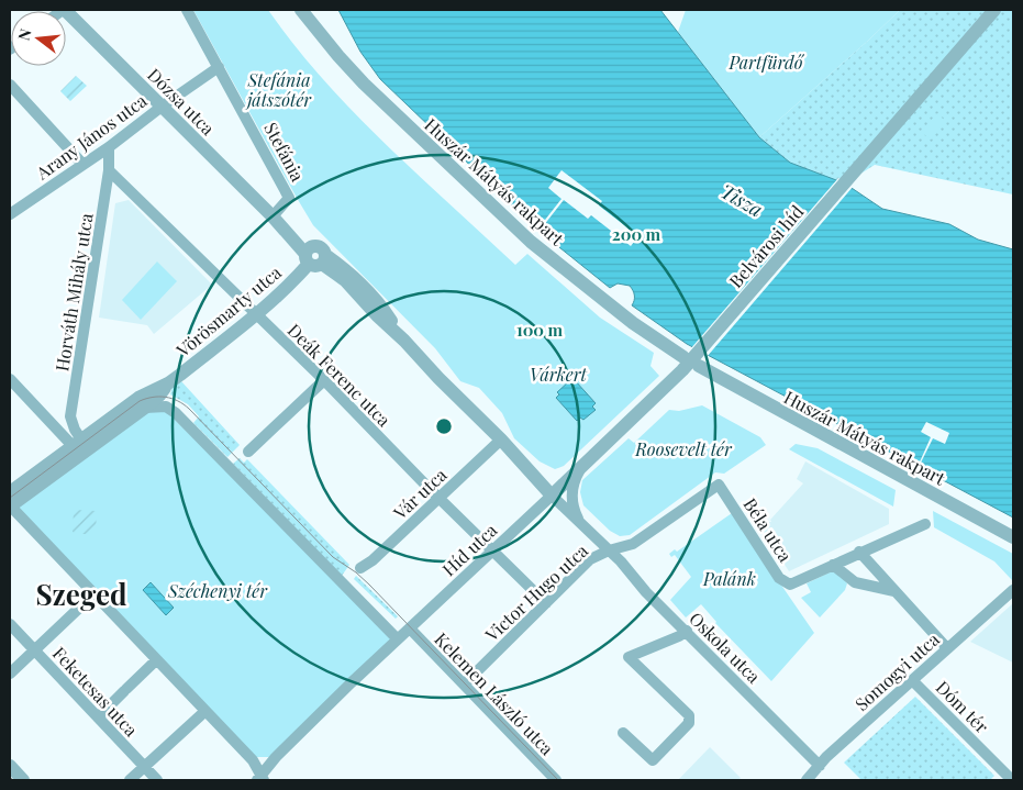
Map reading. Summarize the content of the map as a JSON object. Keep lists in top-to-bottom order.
{
  "streets": {
    "street": [
      "Dózsa utca",
      "Arany János utca",
      "Stefánia",
      "Huszár Mátyás rakpart",
      "Belvárosi híd",
      "Horváth Mihály utca",
      "Vörösmarty utca",
      "Deák Ferenc utca",
      "Vár utca",
      "Béla utca",
      "Híd utca",
      "Victor Hugo utca",
      "Oskola utca",
      "Somogyi utca",
      "Feketesas utca",
      "Kelemen László utca",
      "Dóm tér"
    ]
  },
  "crossings": [
    ["Dózsa utca", "Arany János utca"],
    ["Dózsa utca", "Stefánia"],
    ["Arany János utca", "Stefánia"],
    ["Arany János utca", "Horváth Mihály utca"],
    ["Belvárosi híd", "Híd utca"],
    ["Horváth Mihály utca", "Deák Ferenc utca"],
    ["Vörösmarty utca", "Deák Ferenc utca"],
    ["Deák Ferenc utca", "Vár utca"],
    ["Deák Ferenc utca", "Híd utca"],
    ["Deák Ferenc utca", "Victor Hugo utca"],
    ["Béla utca", "Victor Hugo utca"],
    ["Béla utca", "Oskola utca"],
    ["Híd utca", "Kelemen László utca"],
    ["Victor Hugo utca", "Oskola utca"],
    ["Victor Hugo utca", "Kelemen László utca"],
    ["Oskola utca", "Somogyi utca"],
    ["Somogyi utca", "Dóm tér"]
  ],
  "districts": ["Szeged"],
  "water": ["Tisza"],
  "parks": [
    "Partfürdő",
    "Stefánia játszótér",
    "Várkert",
    "Roosevelt tér",
    "Palánk",
    "Széchenyi tér"
  ],
  "north": "left",
  "rings": ["200 m", "100 m"]
}
